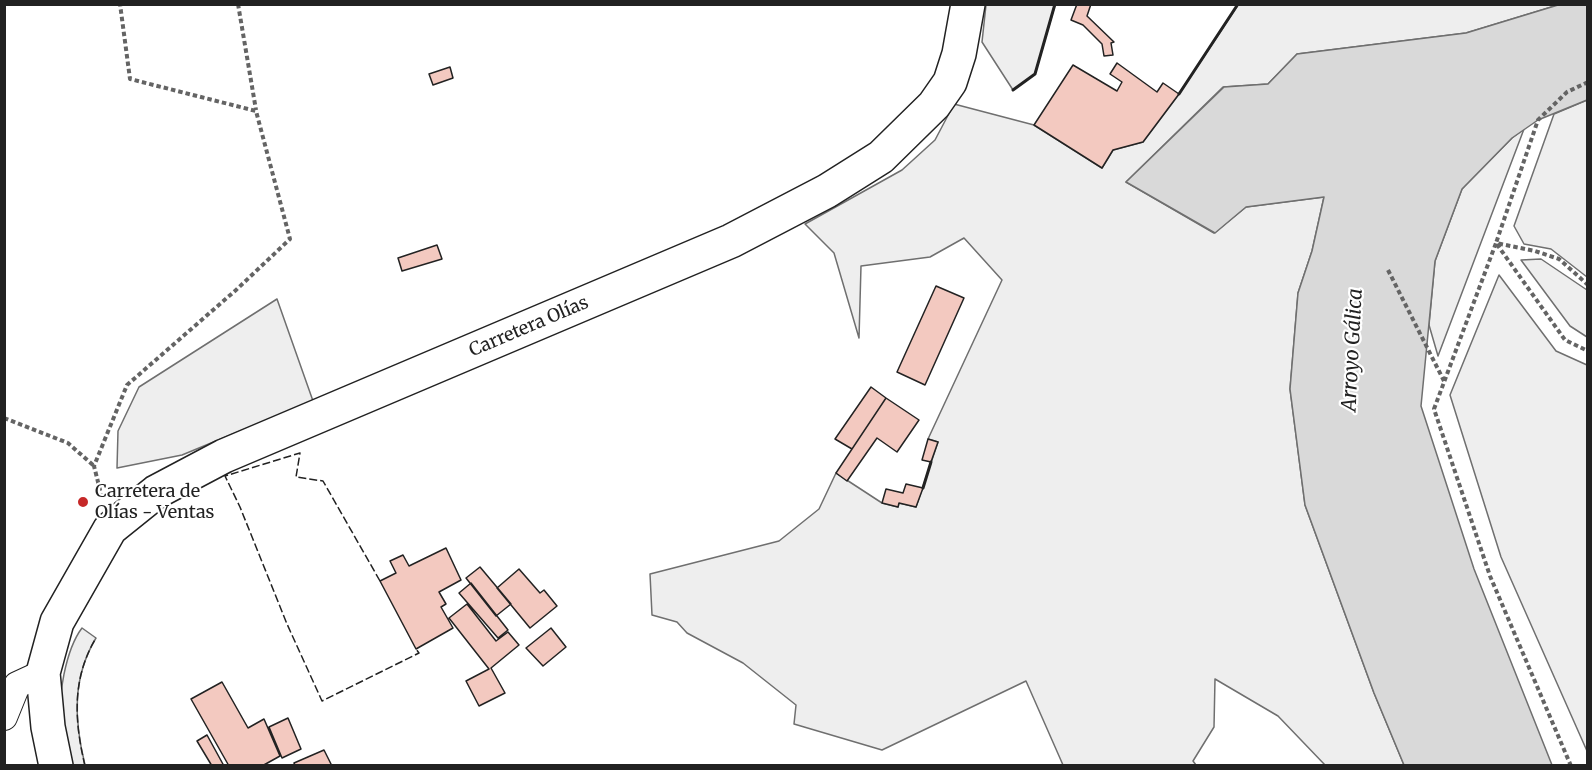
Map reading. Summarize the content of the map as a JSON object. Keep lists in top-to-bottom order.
{
  "streets": {
    "main road": ["Carretera Olías"]
  },
  "water": ["Arroyo Gálica"],
  "places": ["Carretera de Olías - Ventas"]
}
